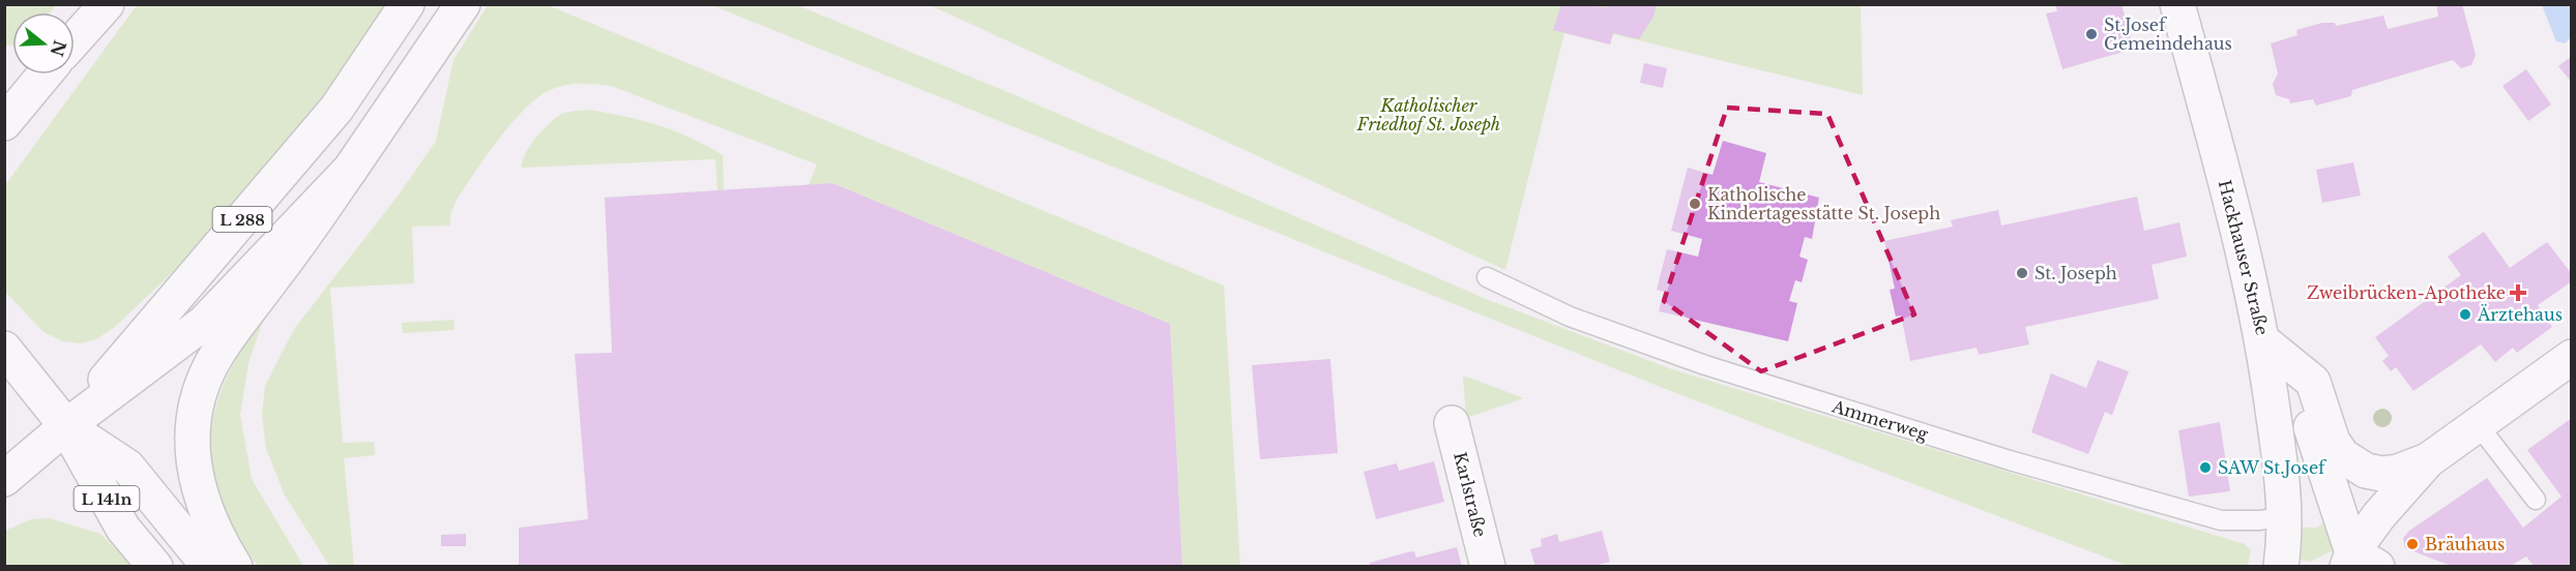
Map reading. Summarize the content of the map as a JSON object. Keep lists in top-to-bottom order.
{
  "streets": {
    "main road": [
      "L 288",
      "Hackhauser Straße",
      "Karlstraße",
      "L 141n"
    ],
    "lane": ["Ammerweg"]
  },
  "crossings": [
    ["L 288", "L 141n"],
    ["Hackhauser Straße", "Ammerweg"]
  ],
  "parks": ["Katholischer Friedhof St. Joseph"],
  "places": {
    "other": [
      "St.Josef Gemeindehaus",
      "Katholische Kindertagesstätte St. Joseph",
      "St. Joseph",
      "Ärztehaus",
      "SAW St.Josef",
      "Bräuhaus"
    ],
    "health": ["Zweibrücken-Apotheke"]
  },
  "north": "right"
}
